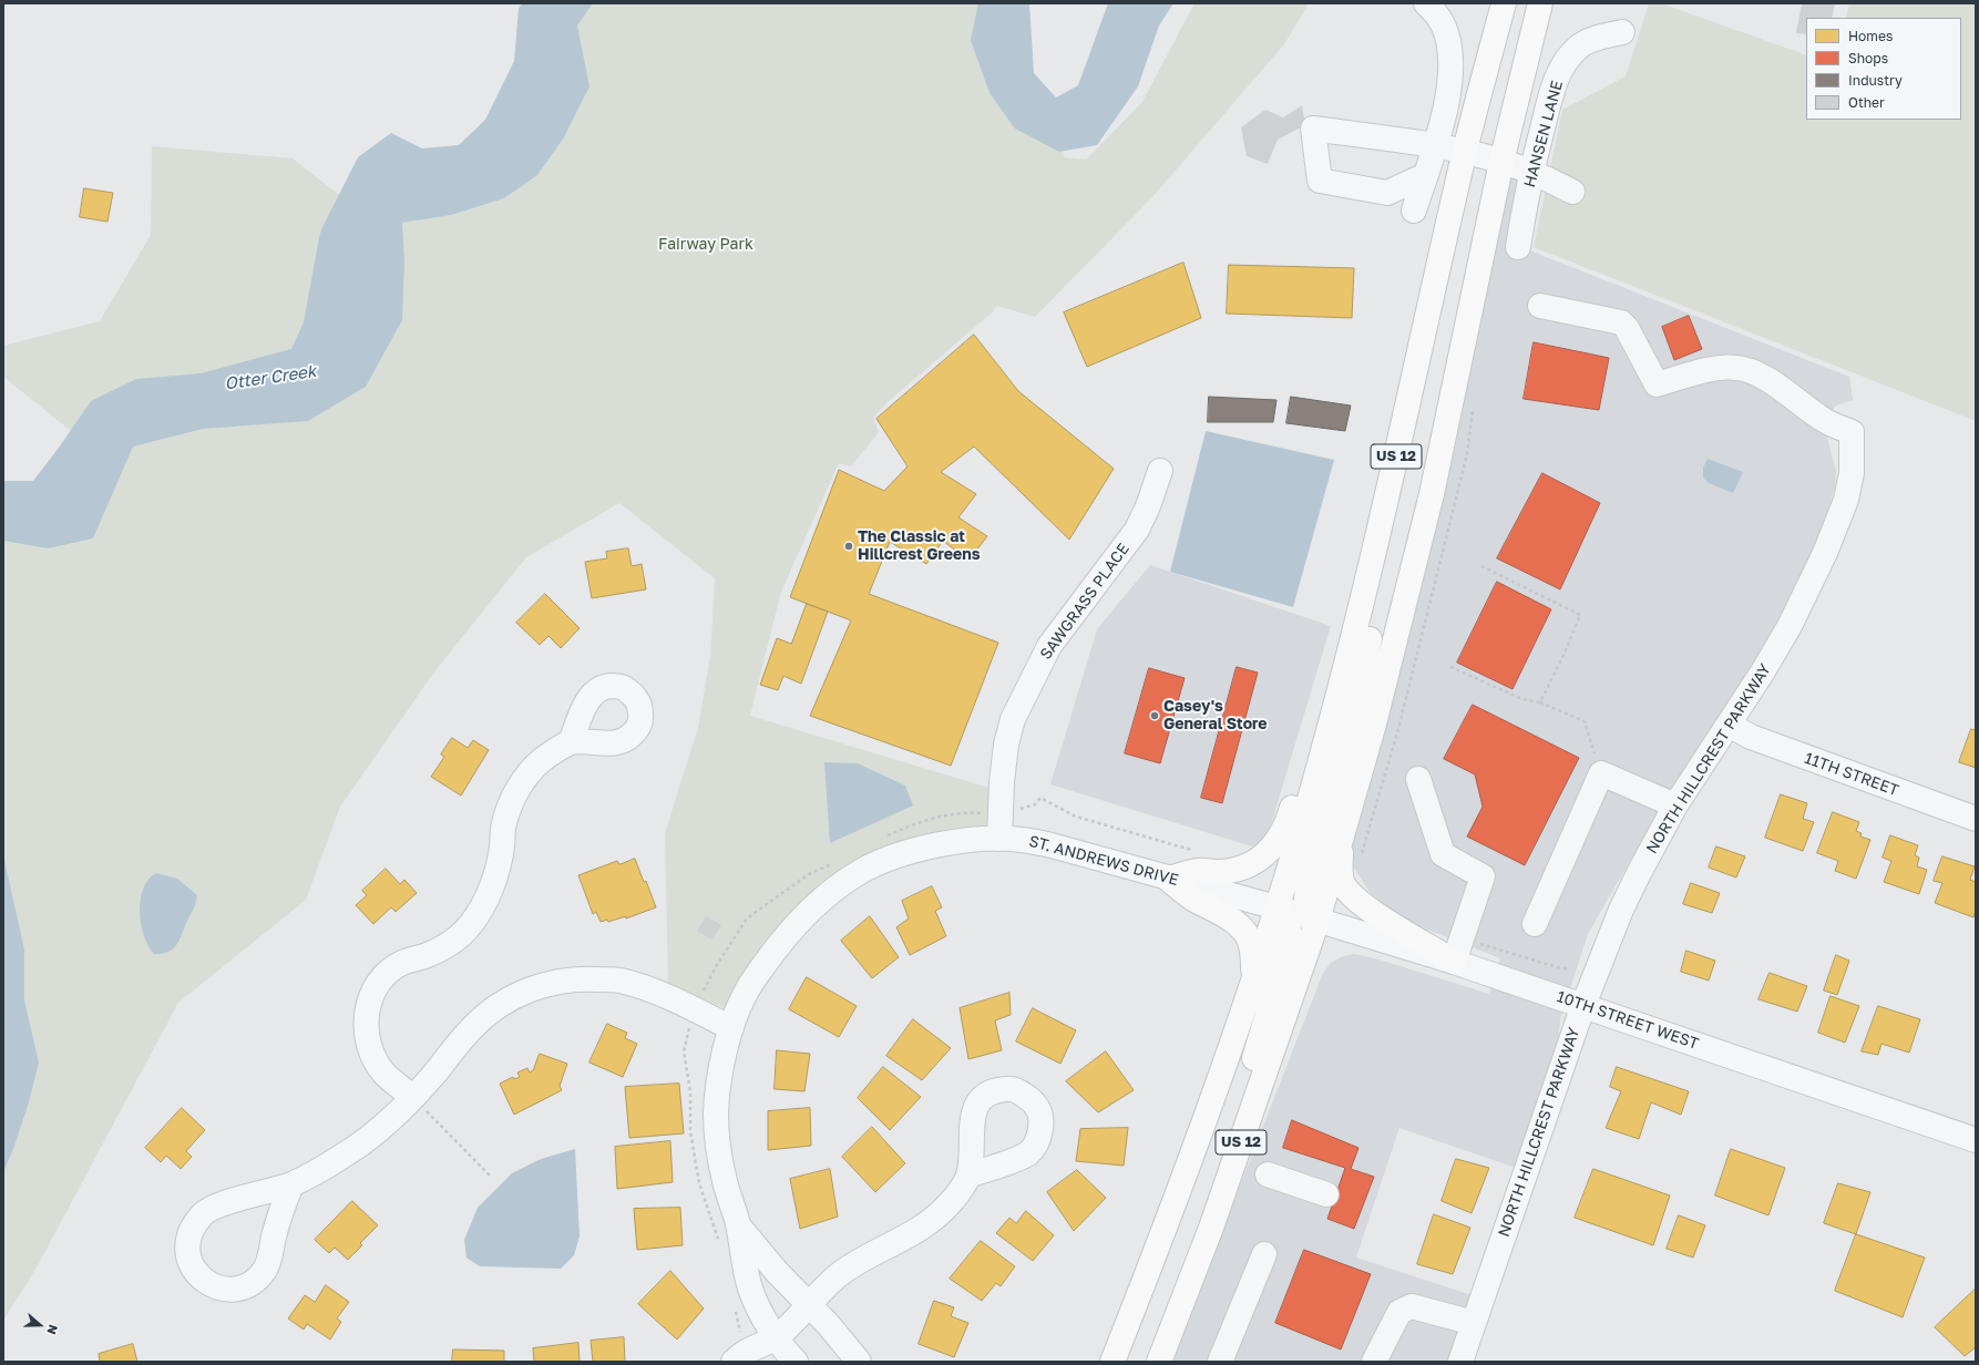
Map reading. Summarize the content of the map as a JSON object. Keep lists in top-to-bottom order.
{
  "streets": {
    "main road": ["US 12"],
    "street": [
      "HANSEN LANE",
      "SAWGRASS PLACE",
      "NORTH HILLCREST PARKWAY",
      "11TH STREET",
      "ST. ANDREWS DRIVE",
      "10TH STREET WEST"
    ]
  },
  "crossings": [
    ["US 12", "ST. ANDREWS DRIVE"],
    ["US 12", "10TH STREET WEST"],
    ["SAWGRASS PLACE", "ST. ANDREWS DRIVE"],
    ["NORTH HILLCREST PARKWAY", "11TH STREET"],
    ["NORTH HILLCREST PARKWAY", "10TH STREET WEST"],
    ["ST. ANDREWS DRIVE", "10TH STREET WEST"]
  ],
  "water": ["Otter Creek"],
  "parks": ["Fairway Park"],
  "places": ["The Classic at Hillcrest Greens", "Casey's General Store"],
  "legend": [
    "Homes",
    "Shops",
    "Industry",
    "Other"
  ],
  "north": "right"
}
